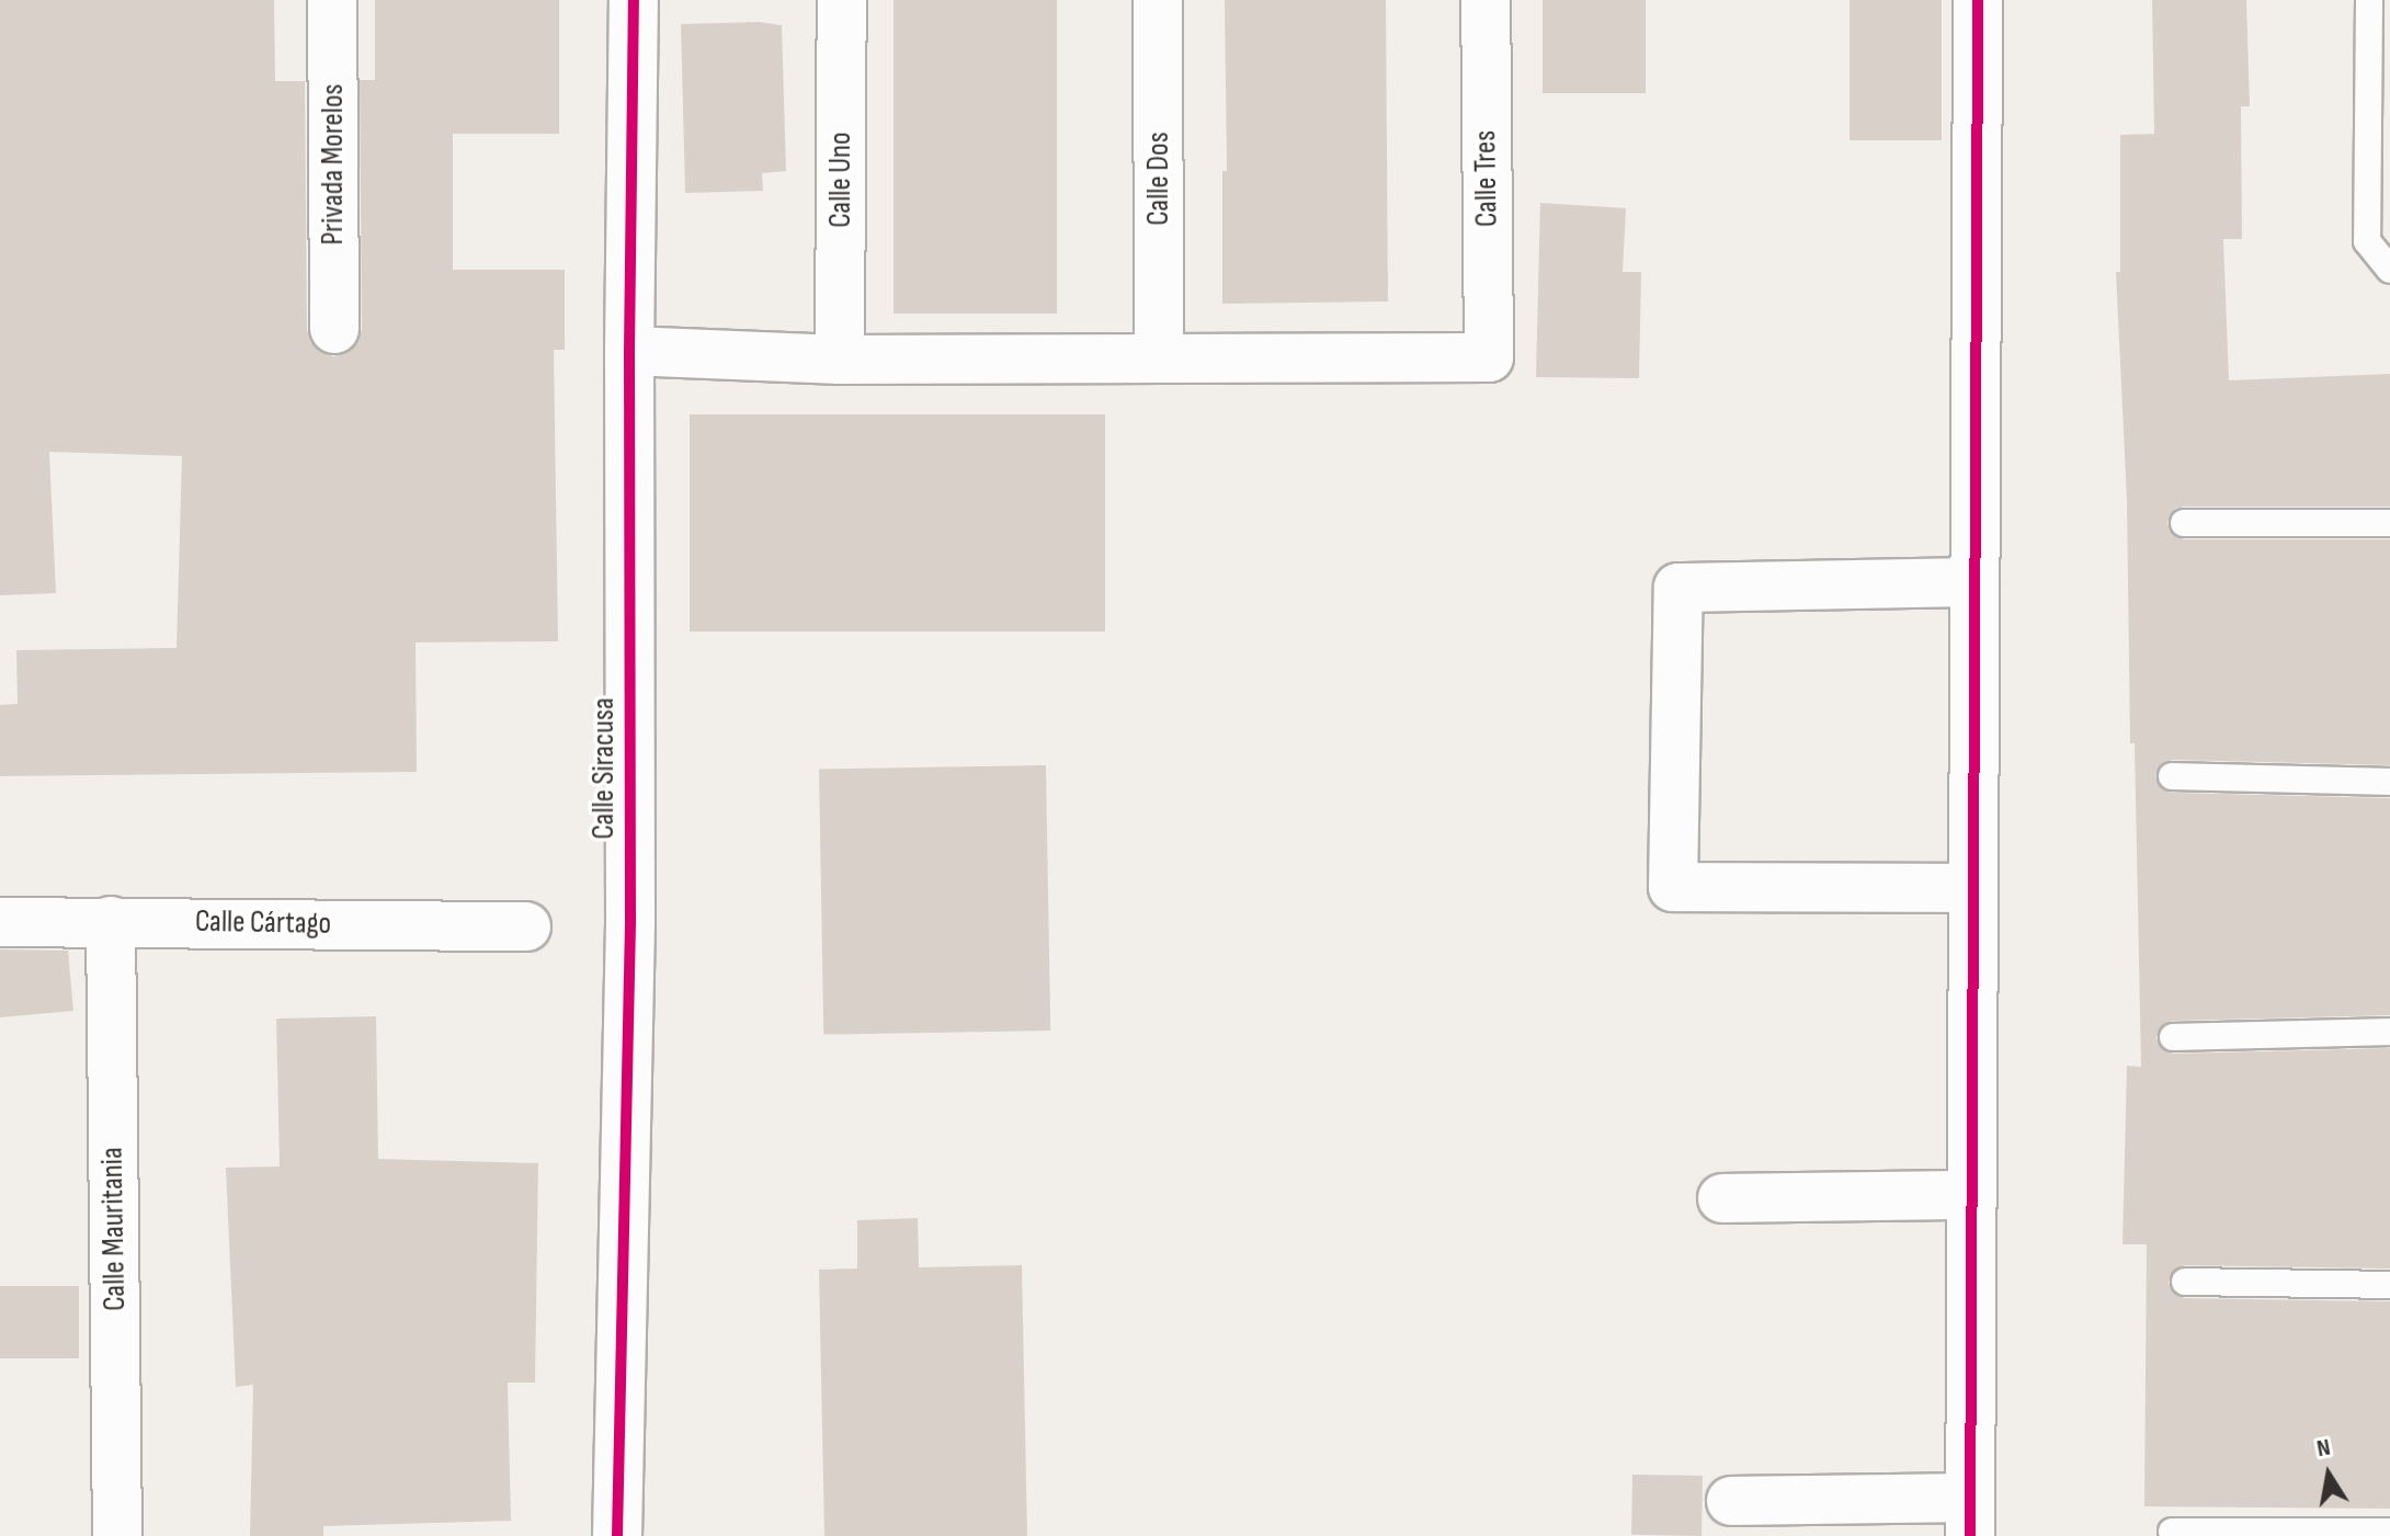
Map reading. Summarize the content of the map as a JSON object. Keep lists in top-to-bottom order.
{
  "streets": {
    "street": [
      "Privada Morelos",
      "Calle Dos",
      "Calle Tres",
      "Calle Uno",
      "Calle Siracusa",
      "Calle Cártago",
      "Calle Mauritania"
    ]
  },
  "crossings": [
    ["Calle Dos", "Calle Tres"],
    ["Calle Cártago", "Calle Mauritania"]
  ],
  "north": "top"
}
